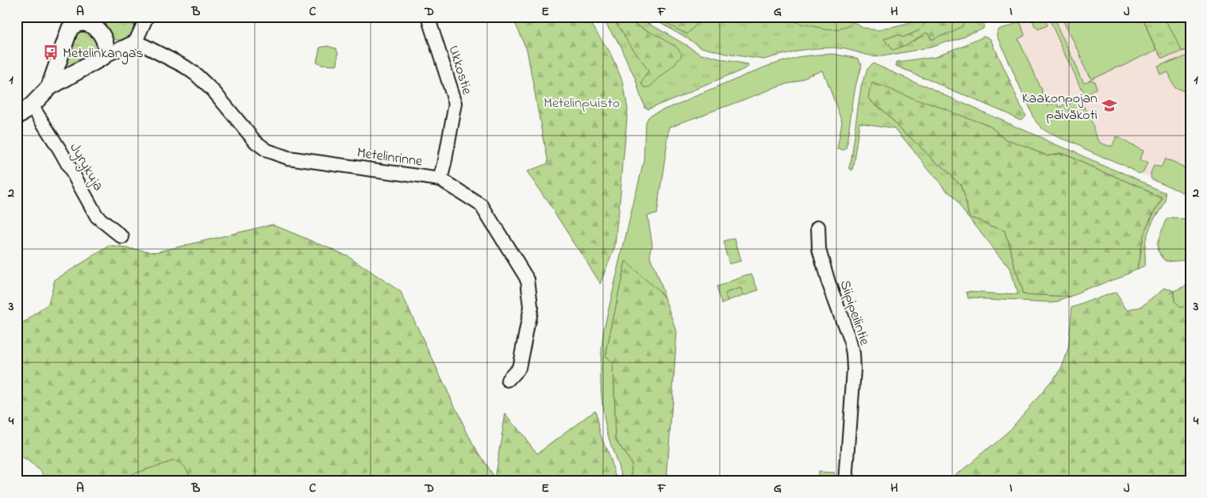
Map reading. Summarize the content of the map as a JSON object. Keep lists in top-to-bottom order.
{
  "streets": {
    "street": [
      "Ukkostie",
      "Metelinrinne",
      "Jyrykuja",
      "Siipipeilintie"
    ]
  },
  "crossings": [
    ["Ukkostie", "Metelinrinne"]
  ],
  "parks": ["Metelinpuisto"],
  "places": {
    "bus stop": ["Metelinkangas"],
    "school or university": ["Kaakonpojan päiväkoti"]
  },
  "grid": {
    "columns": [
      "A",
      "B",
      "C",
      "D",
      "E",
      "F",
      "G",
      "H",
      "I",
      "J"
    ],
    "rows": [
      "1",
      "2",
      "3",
      "4"
    ]
  }
}
